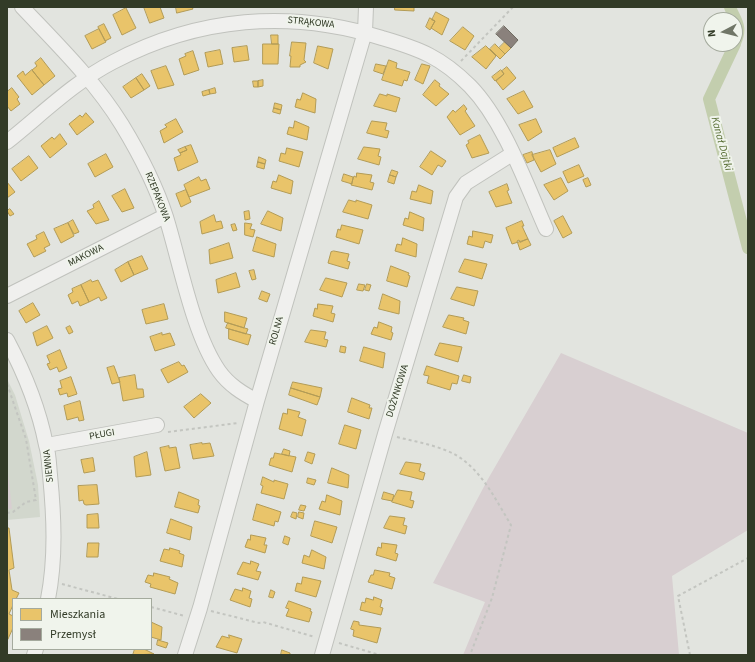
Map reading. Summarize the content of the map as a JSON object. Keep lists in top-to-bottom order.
{
  "streets": {
    "street": [
      "STRĄKOWA",
      "RZEPAKOWA",
      "MAKOWA",
      "ROLNA",
      "DOŻYNKOWA",
      "PŁUGI",
      "SIEWNA"
    ]
  },
  "crossings": [
    ["STRĄKOWA", "RZEPAKOWA"],
    ["STRĄKOWA", "ROLNA"],
    ["STRĄKOWA", "DOŻYNKOWA"],
    ["RZEPAKOWA", "MAKOWA"],
    ["RZEPAKOWA", "ROLNA"],
    ["PŁUGI", "SIEWNA"]
  ],
  "water": ["Kanał Dajtki"],
  "legend": ["Mieszkania", "Przemysł"],
  "north": "left"
}
